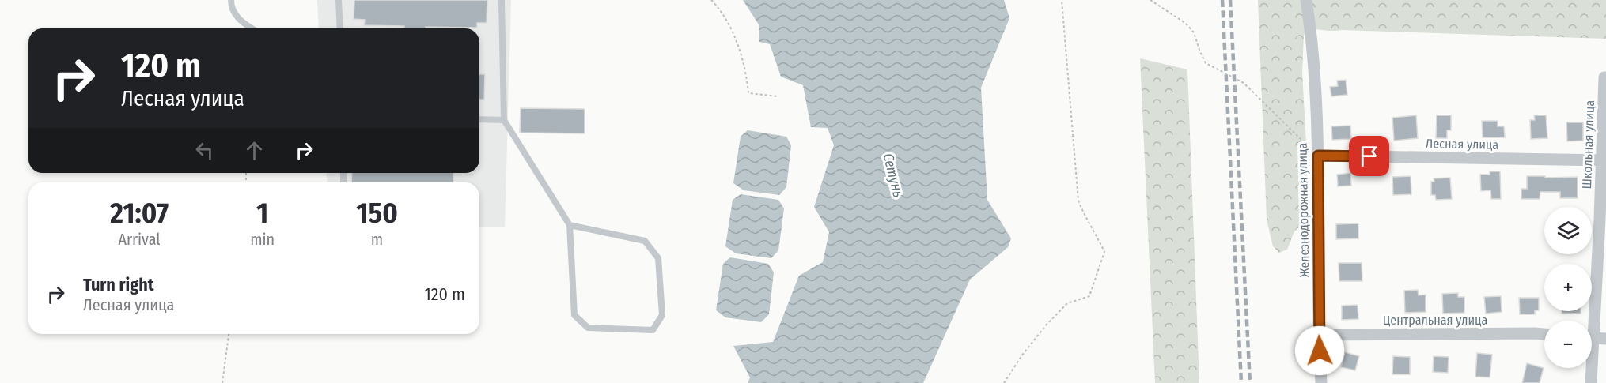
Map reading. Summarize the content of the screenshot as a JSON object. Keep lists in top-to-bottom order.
{
  "streets": {
    "street": [
      "Лесная улица",
      "Школьная улица",
      "Железнодорожная улица",
      "Центральная улица"
    ]
  },
  "crossings": [
    ["Лесная улица", "Школьная улица"],
    ["Лесная улица", "Железнодорожная улица"],
    ["Железнодорожная улица", "Центральная улица"]
  ],
  "water": ["Сетунь"],
  "page": {
    "turn": ["120 m", "Лесная улица"],
    "eta": [
      "21:07",
      "Arrival",
      "1",
      "min",
      "150",
      "m"
    ],
    "map_buttons": ["+", "−"],
    "list": [
      {
        "name": "Turn right",
        "note": "Лесная улица",
        "value": "120 m"
      }
    ]
  }
}
